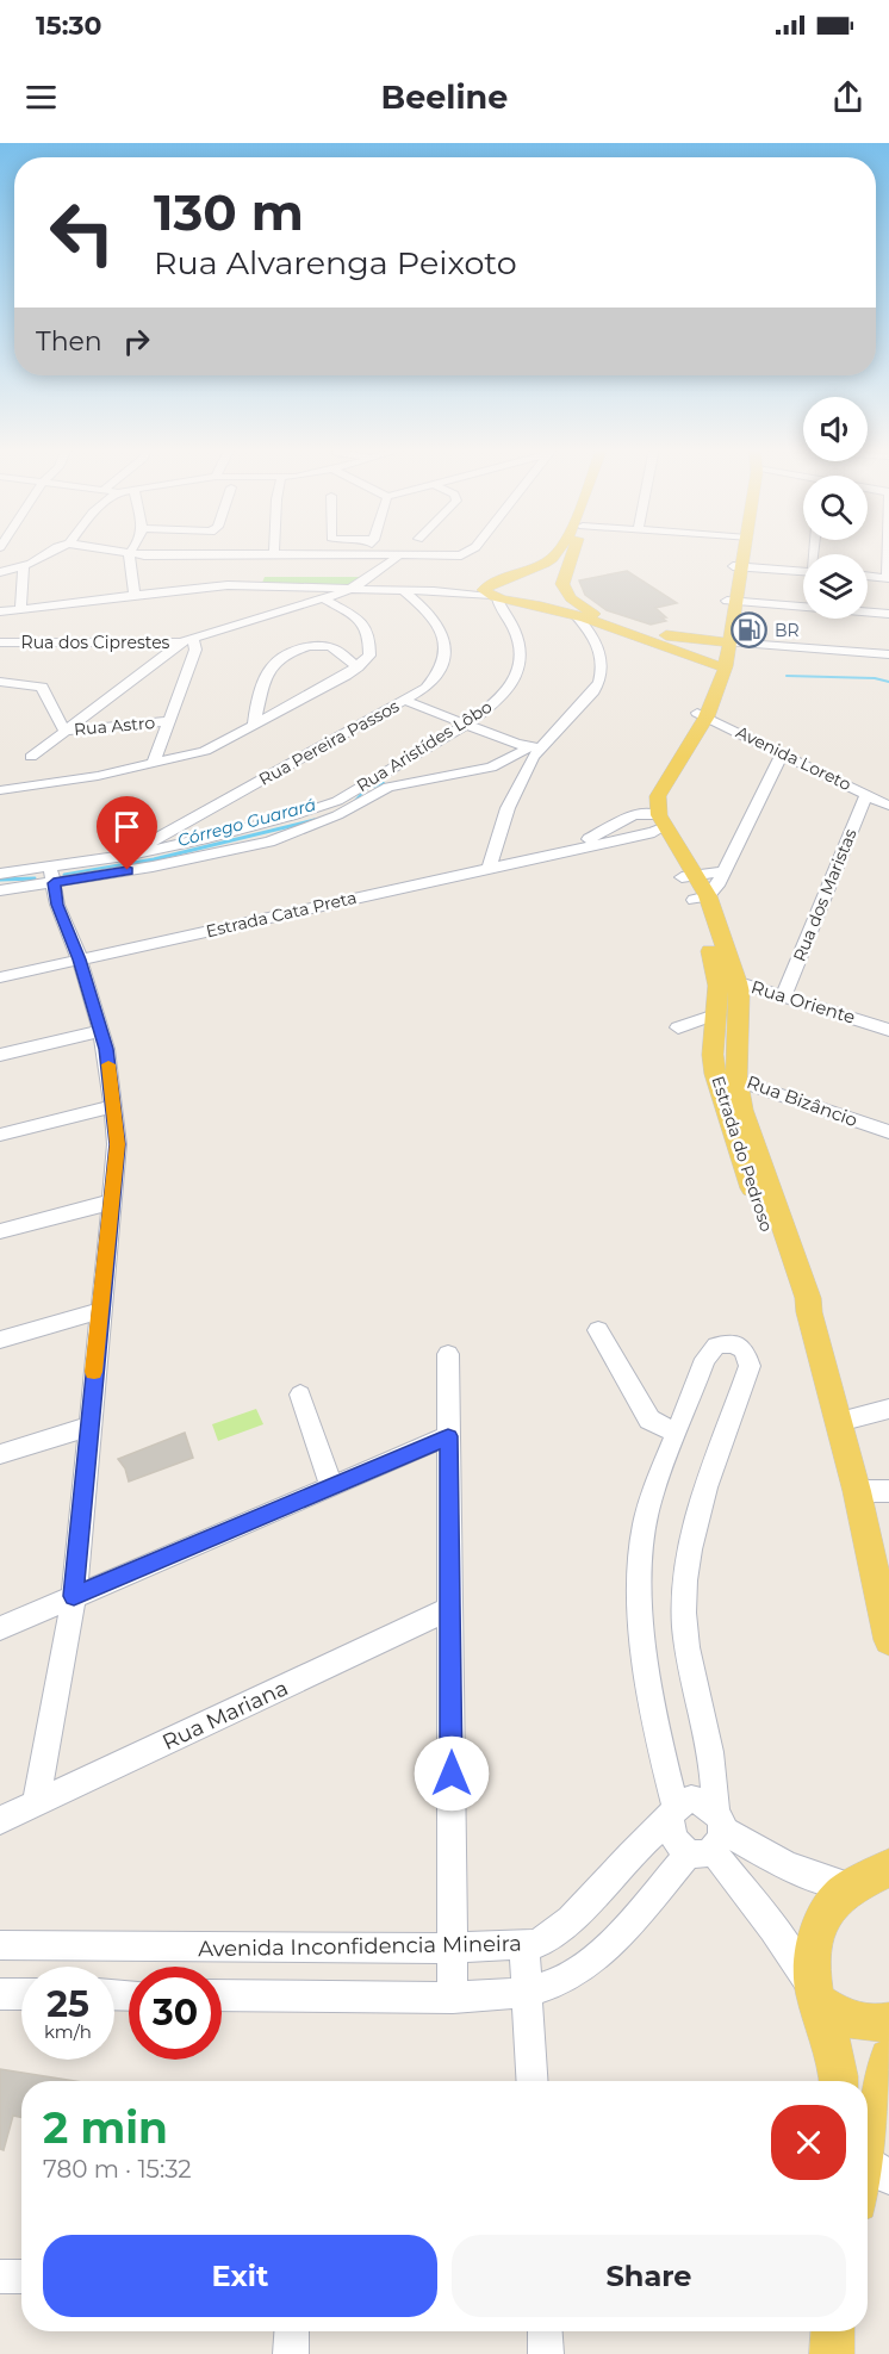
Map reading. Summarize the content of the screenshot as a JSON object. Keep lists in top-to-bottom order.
{
  "streets": {
    "main road": ["Estrada do Pedroso"],
    "street": [
      "Rua dos Ciprestes",
      "Rua Astro",
      "Rua Pereira Passos",
      "Rua Aristídes Lôbo",
      "Avenida Loreto",
      "Rua dos Maristas",
      "Estrada Cata Preta",
      "Rua Oriente",
      "Rua Bizâncio",
      "Rua Mariana",
      "Avenida Inconfidencia Mineira"
    ]
  },
  "crossings": [
    ["Rua Pereira Passos", "Rua Aristídes Lôbo"],
    ["Avenida Loreto", "Rua dos Maristas"],
    ["Rua dos Maristas", "Rua Oriente"],
    ["Estrada Cata Preta", "Estrada do Pedroso"],
    ["Rua Oriente", "Estrada do Pedroso"],
    ["Rua Bizâncio", "Estrada do Pedroso"]
  ],
  "water": ["Córrego Guarará"],
  "places": {
    "fuel station": ["BR"]
  },
  "page": {
    "status": "15:30",
    "header": "Beeline",
    "turn": ["130 m", "Rua Alvarenga Peixoto"],
    "then": "Then",
    "speed": "25 km/h",
    "limit": "30",
    "heading": ["2 min", "780 m · 15:32"],
    "buttons": ["Exit", "Share"]
  }
}
